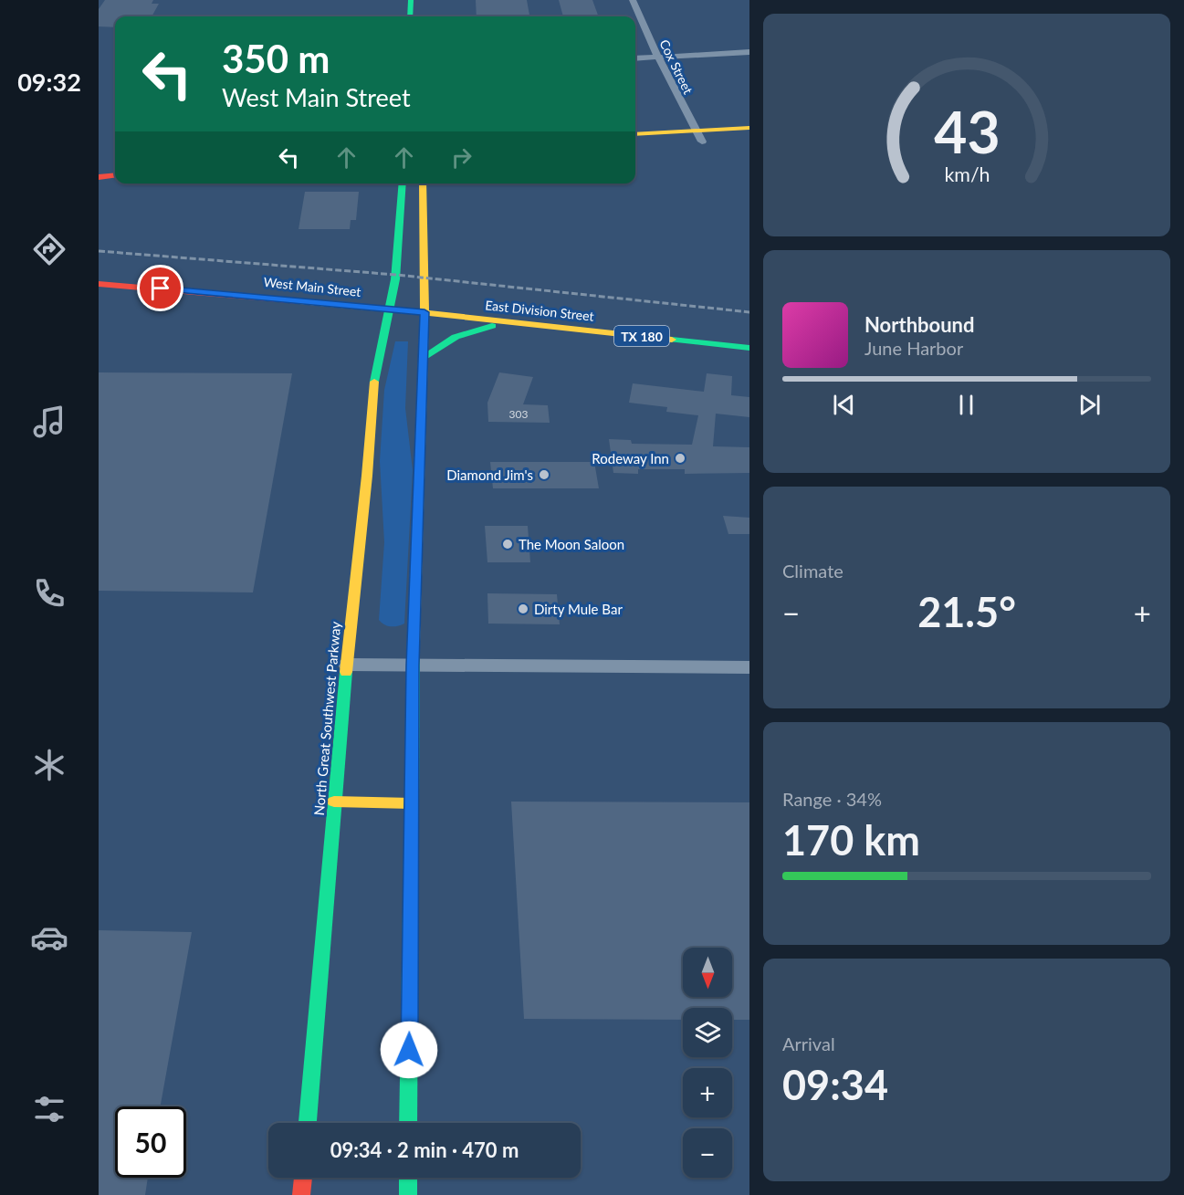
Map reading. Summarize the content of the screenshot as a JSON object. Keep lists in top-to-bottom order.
{
  "streets": {
    "main road": [
      "West Main Street",
      "East Division Street",
      "TX 180",
      "North Great Southwest Parkway"
    ],
    "street": ["Cox Street"]
  },
  "crossings": [
    ["West Main Street", "East Division Street"],
    ["West Main Street", "North Great Southwest Parkway"]
  ],
  "places": [
    "Rodeway Inn",
    "Diamond Jim's",
    "The Moon Saloon",
    "Dirty Mule Bar"
  ],
  "house_numbers": ["303"],
  "north": "bottom",
  "page": {
    "tabs": "09:32",
    "turn": ["350 m", "West Main Street"],
    "song": ["Northbound", "June Harbor"],
    "tile": [
      "Climate",
      ["Range · 34%", "170 km"],
      ["Arrival", "09:34"]
    ],
    "heat": ["−", "21.5°", "+"],
    "map_buttons": ["+", "−"],
    "limit": "50",
    "trip": "09:34 · 2 min · 470 m",
    "gauge": ["43", "km/h"]
  }
}
